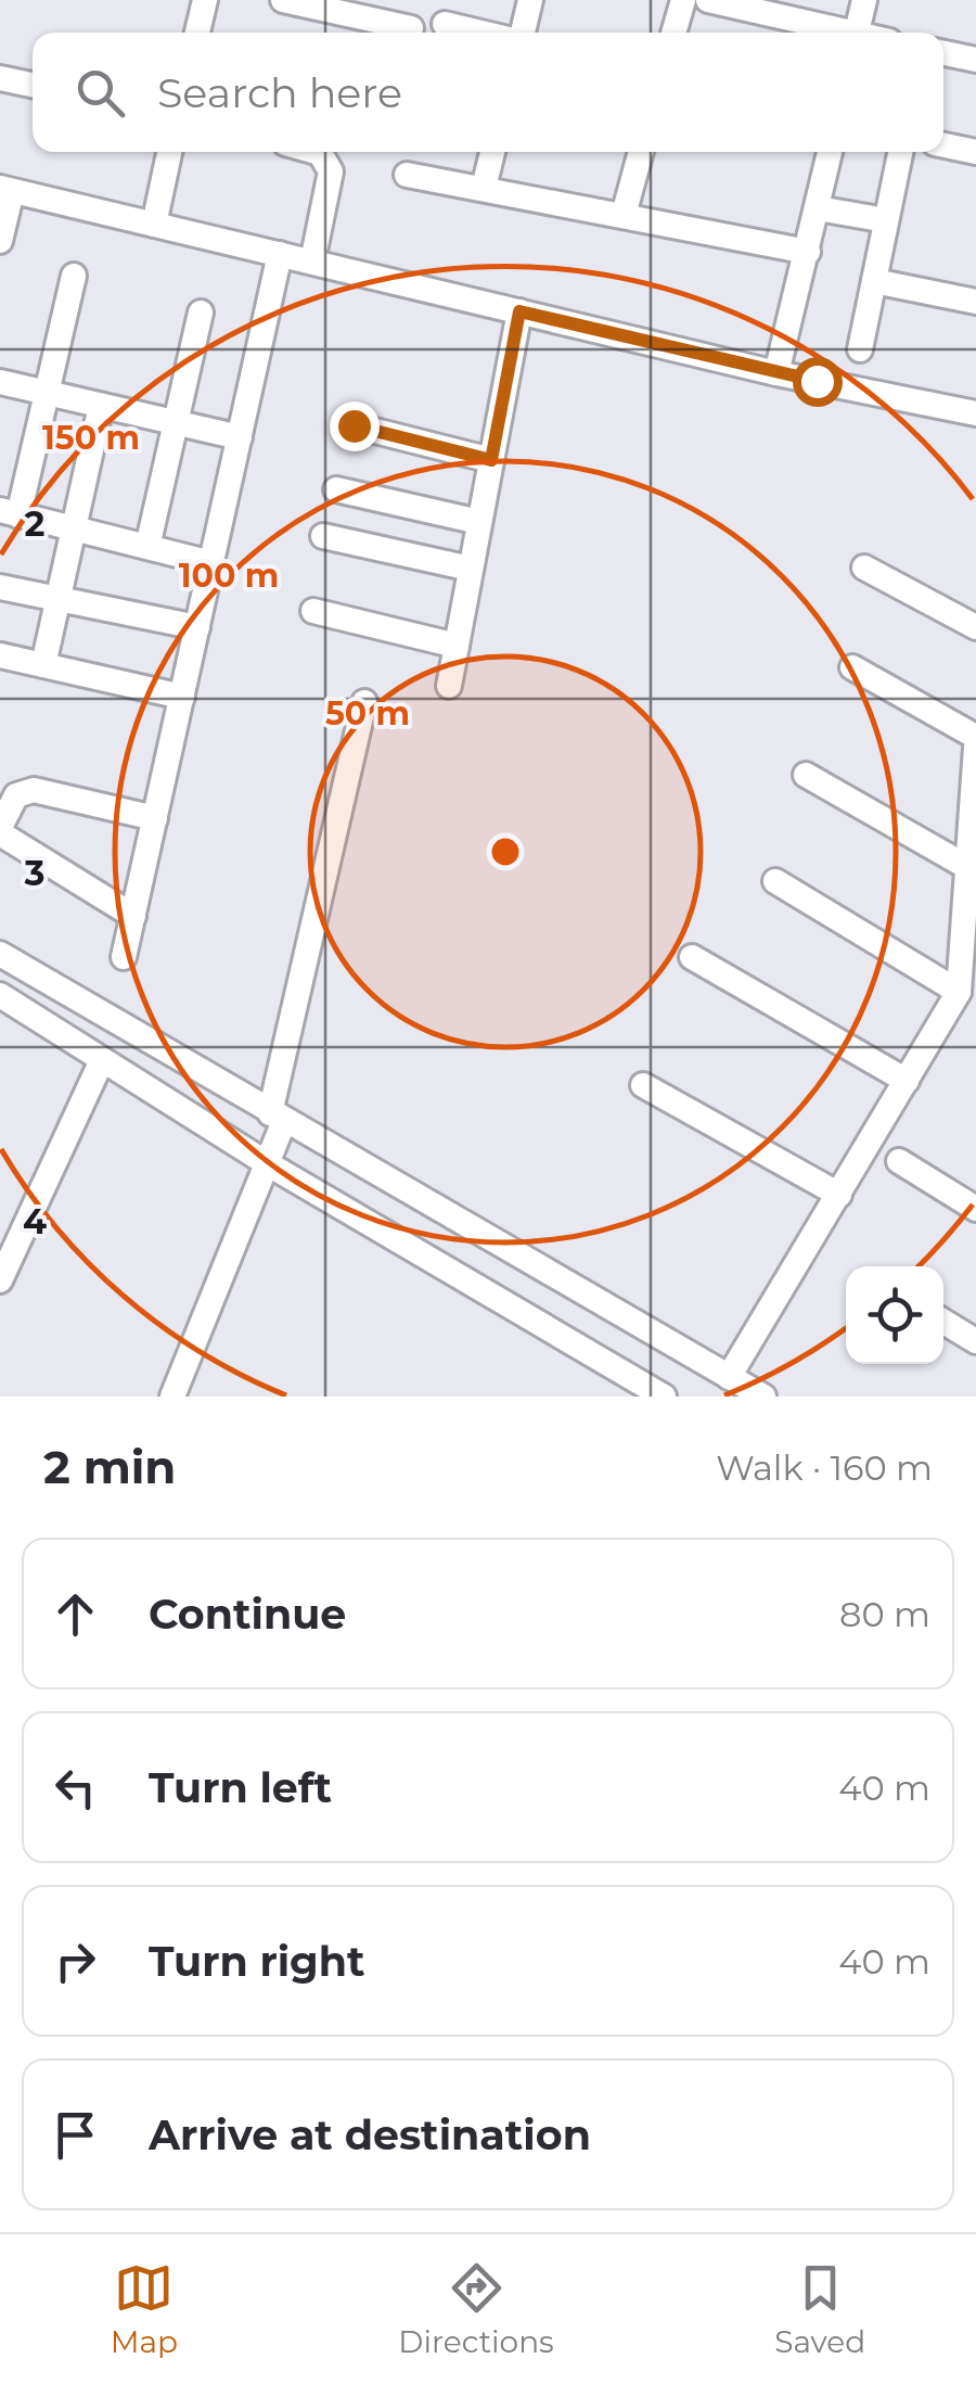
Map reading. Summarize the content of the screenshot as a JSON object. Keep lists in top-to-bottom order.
{
  "page": {
    "search": "Search here",
    "heading": ["2 min", "Walk · 160 m"],
    "list": [
      ["Continue", "80 m"],
      ["Turn left", "40 m"],
      ["Turn right", "40 m"],
      "Arrive at destination"
    ],
    "nav": ["Map", "Directions", "Saved"]
  },
  "grid": {
    "rows": ["2", "3", "4"]
  },
  "rings": ["150 m", "100 m", "50 m"]
}
